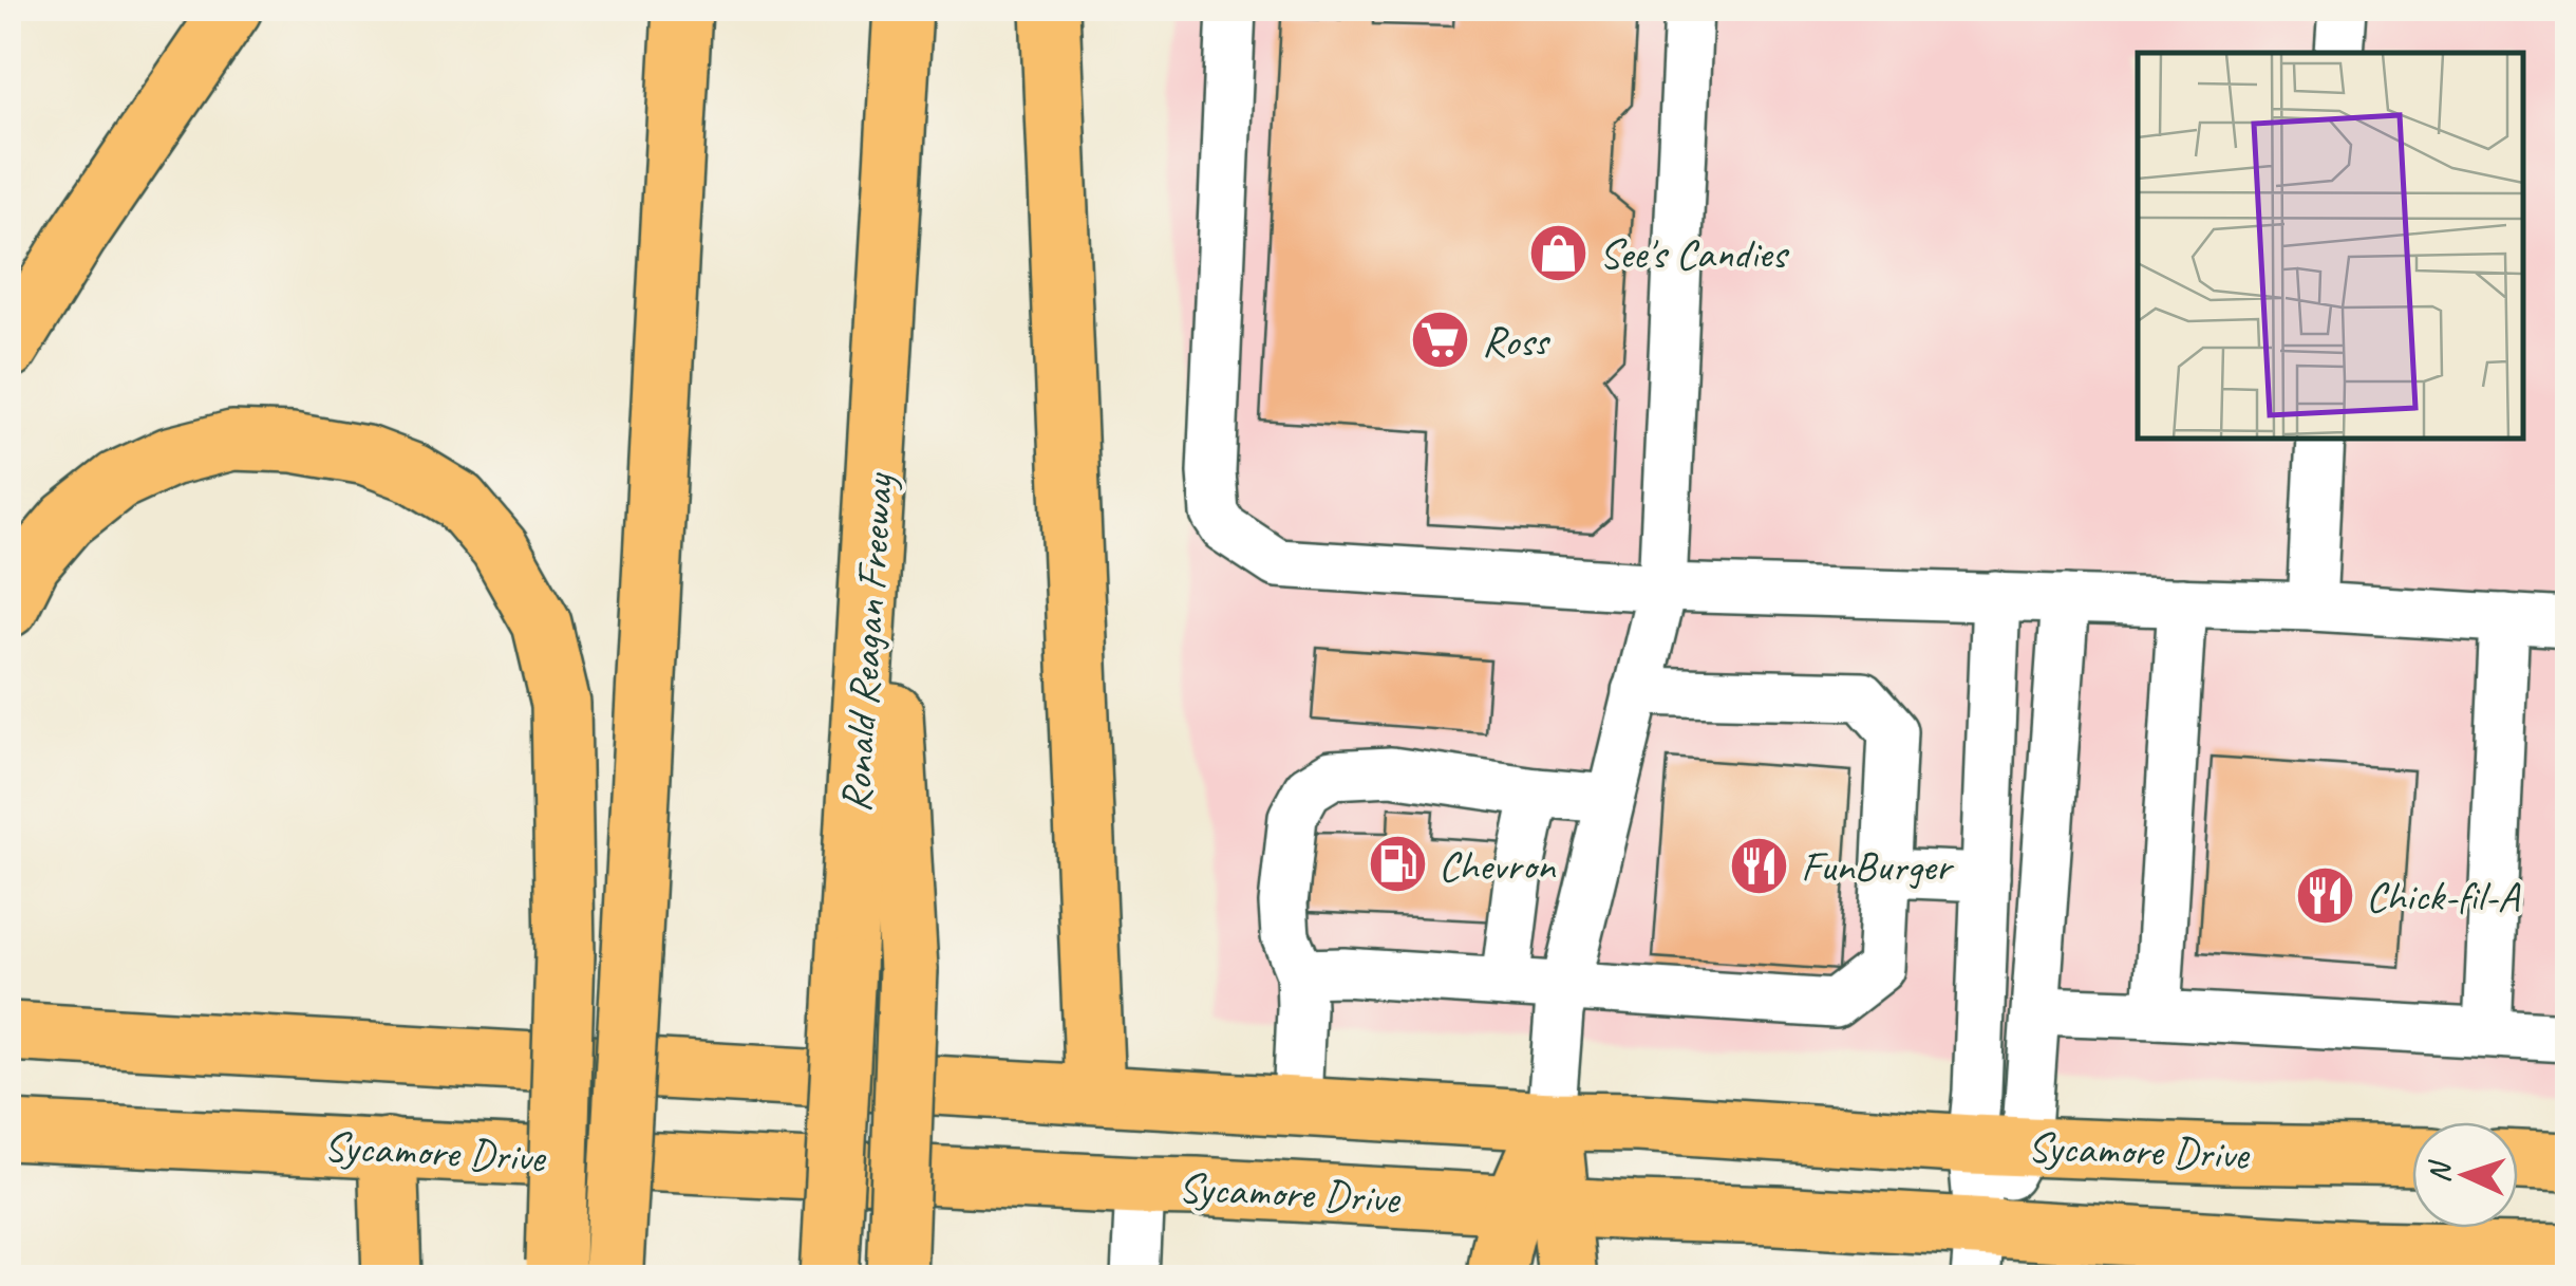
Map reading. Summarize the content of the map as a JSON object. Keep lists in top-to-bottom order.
{
  "streets": {
    "main road": ["Ronald Reagan Freeway", "Sycamore Drive"]
  },
  "places": {
    "shop": ["See's Candies"],
    "supermarket": ["Ross"],
    "fuel station": ["Chevron"],
    "restaurant": ["FunBurger", "Chick-fil-A"]
  },
  "north": "left"
}
